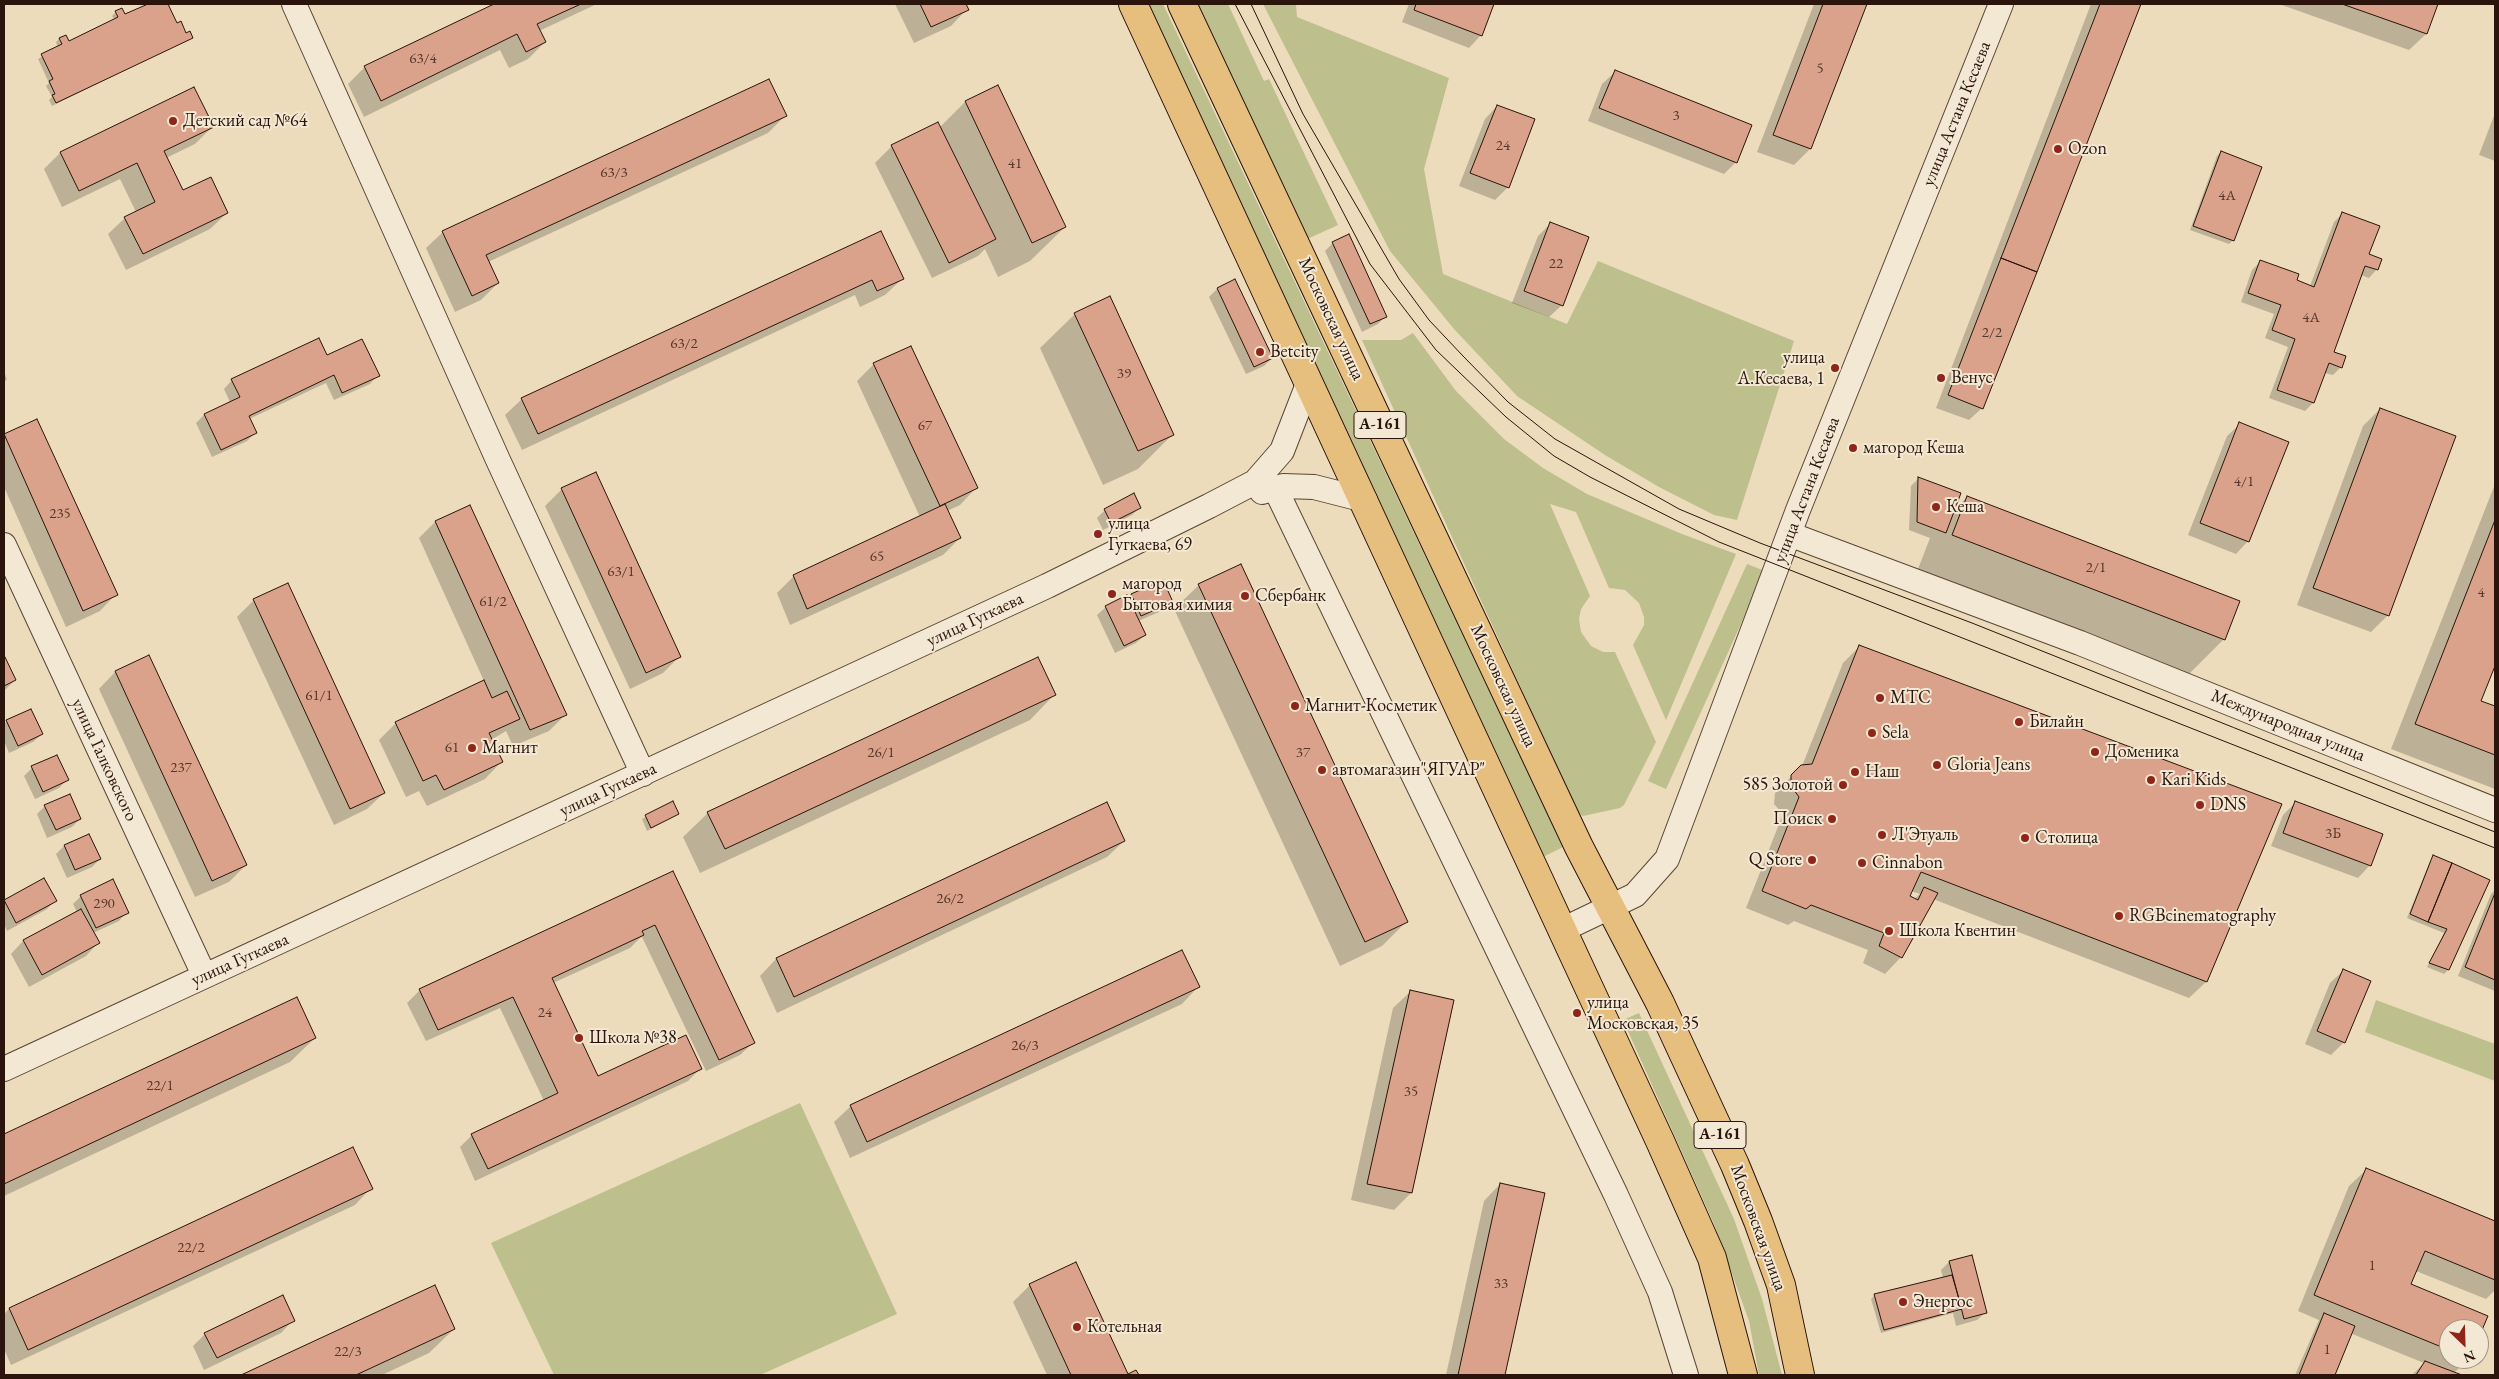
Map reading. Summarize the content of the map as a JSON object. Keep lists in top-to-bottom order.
{
  "streets": {
    "highway": ["Московская улица", "А-161"],
    "street": [
      "улица Астана Кесаева",
      "улица Гугкаева",
      "Международная улица",
      "улица Галковского"
    ]
  },
  "crossings": [
    ["улица Астана Кесаева", "Московская улица"],
    ["улица Астана Кесаева", "А-161"],
    ["улица Астана Кесаева", "Международная улица"],
    ["А-161", "улица Гугкаева"],
    ["улица Гугкаева", "улица Галковского"]
  ],
  "places": [
    "Детский сад №64",
    "Ozon",
    "Betcity",
    "улица А.Кесаева, 1",
    "Венус",
    "магород Кеша",
    "Кеша",
    "улица Гугкаева, 69",
    "магород Бытовая химия",
    "Сбербанк",
    "МТС",
    "Магнит-Косметик",
    "Билайн",
    "Sela",
    "Магнит",
    "Доменика",
    "Gloria Jeans",
    "автомагазин\"ЯГУАР\"",
    "Наш",
    "Kari Kids",
    "585 Золотой",
    "DNS",
    "Поиск",
    "Л'Этуаль",
    "Столица",
    "Q Store",
    "Cinnabon",
    "RGBcinematography",
    "Школа Квентин",
    "улица Московская, 35",
    "Школа №38",
    "Энергос",
    "Котельная"
  ],
  "house_numbers": [
    "63/4",
    "5",
    "3",
    "24",
    "41",
    "63/3",
    "4А",
    "22",
    "4А",
    "2/2",
    "63/2",
    "39",
    "67",
    "4/1",
    "235",
    "65",
    "2/1",
    "63/1",
    "4",
    "61/2",
    "61/1",
    "61",
    "26/1",
    "37",
    "237",
    "3Б",
    "26/2",
    "290",
    "24",
    "26/3",
    "22/1",
    "35",
    "22/2",
    "1",
    "33",
    "1",
    "22/3"
  ],
  "north": "bottom right"
}
